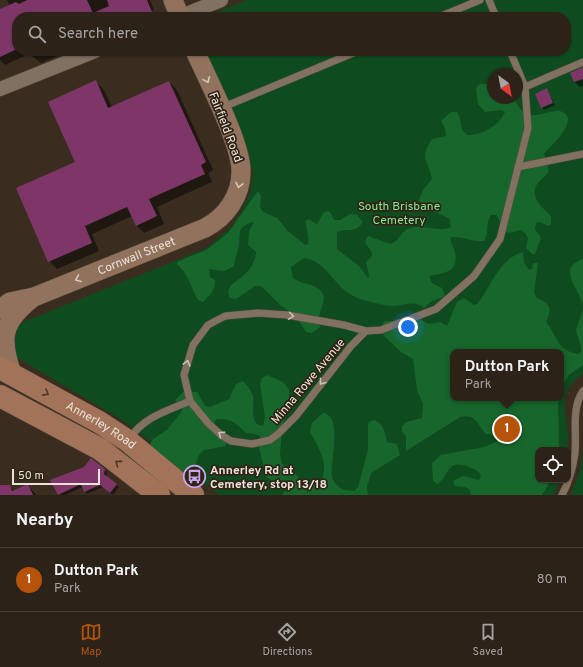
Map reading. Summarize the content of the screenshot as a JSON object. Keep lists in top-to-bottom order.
{
  "streets": {
    "main road": ["Fairfield Road", "Cornwall Street", "Annerley Road"],
    "lane": ["Minna Rowe Avenue"]
  },
  "crossings": [
    ["Fairfield Road", "Cornwall Street"],
    ["Cornwall Street", "Annerley Road"]
  ],
  "one_way": ["Fairfield Road", "Cornwall Street"],
  "parks": ["South Brisbane Cemetery"],
  "places": {
    "bus stop": ["Annerley Rd at Cemetery, stop 13/18"]
  },
  "scale_bar": "50 m",
  "north": "bottom right",
  "page": {
    "search": "Search here",
    "popup": ["Dutton Park", "Park"],
    "pins": "1",
    "scale": "50 m",
    "heading": "Nearby",
    "list": [
      {
        "mark": "1",
        "name": "Dutton Park",
        "note": "Park",
        "value": "80 m"
      }
    ],
    "nav": ["Map", "Directions", "Saved"]
  }
}
